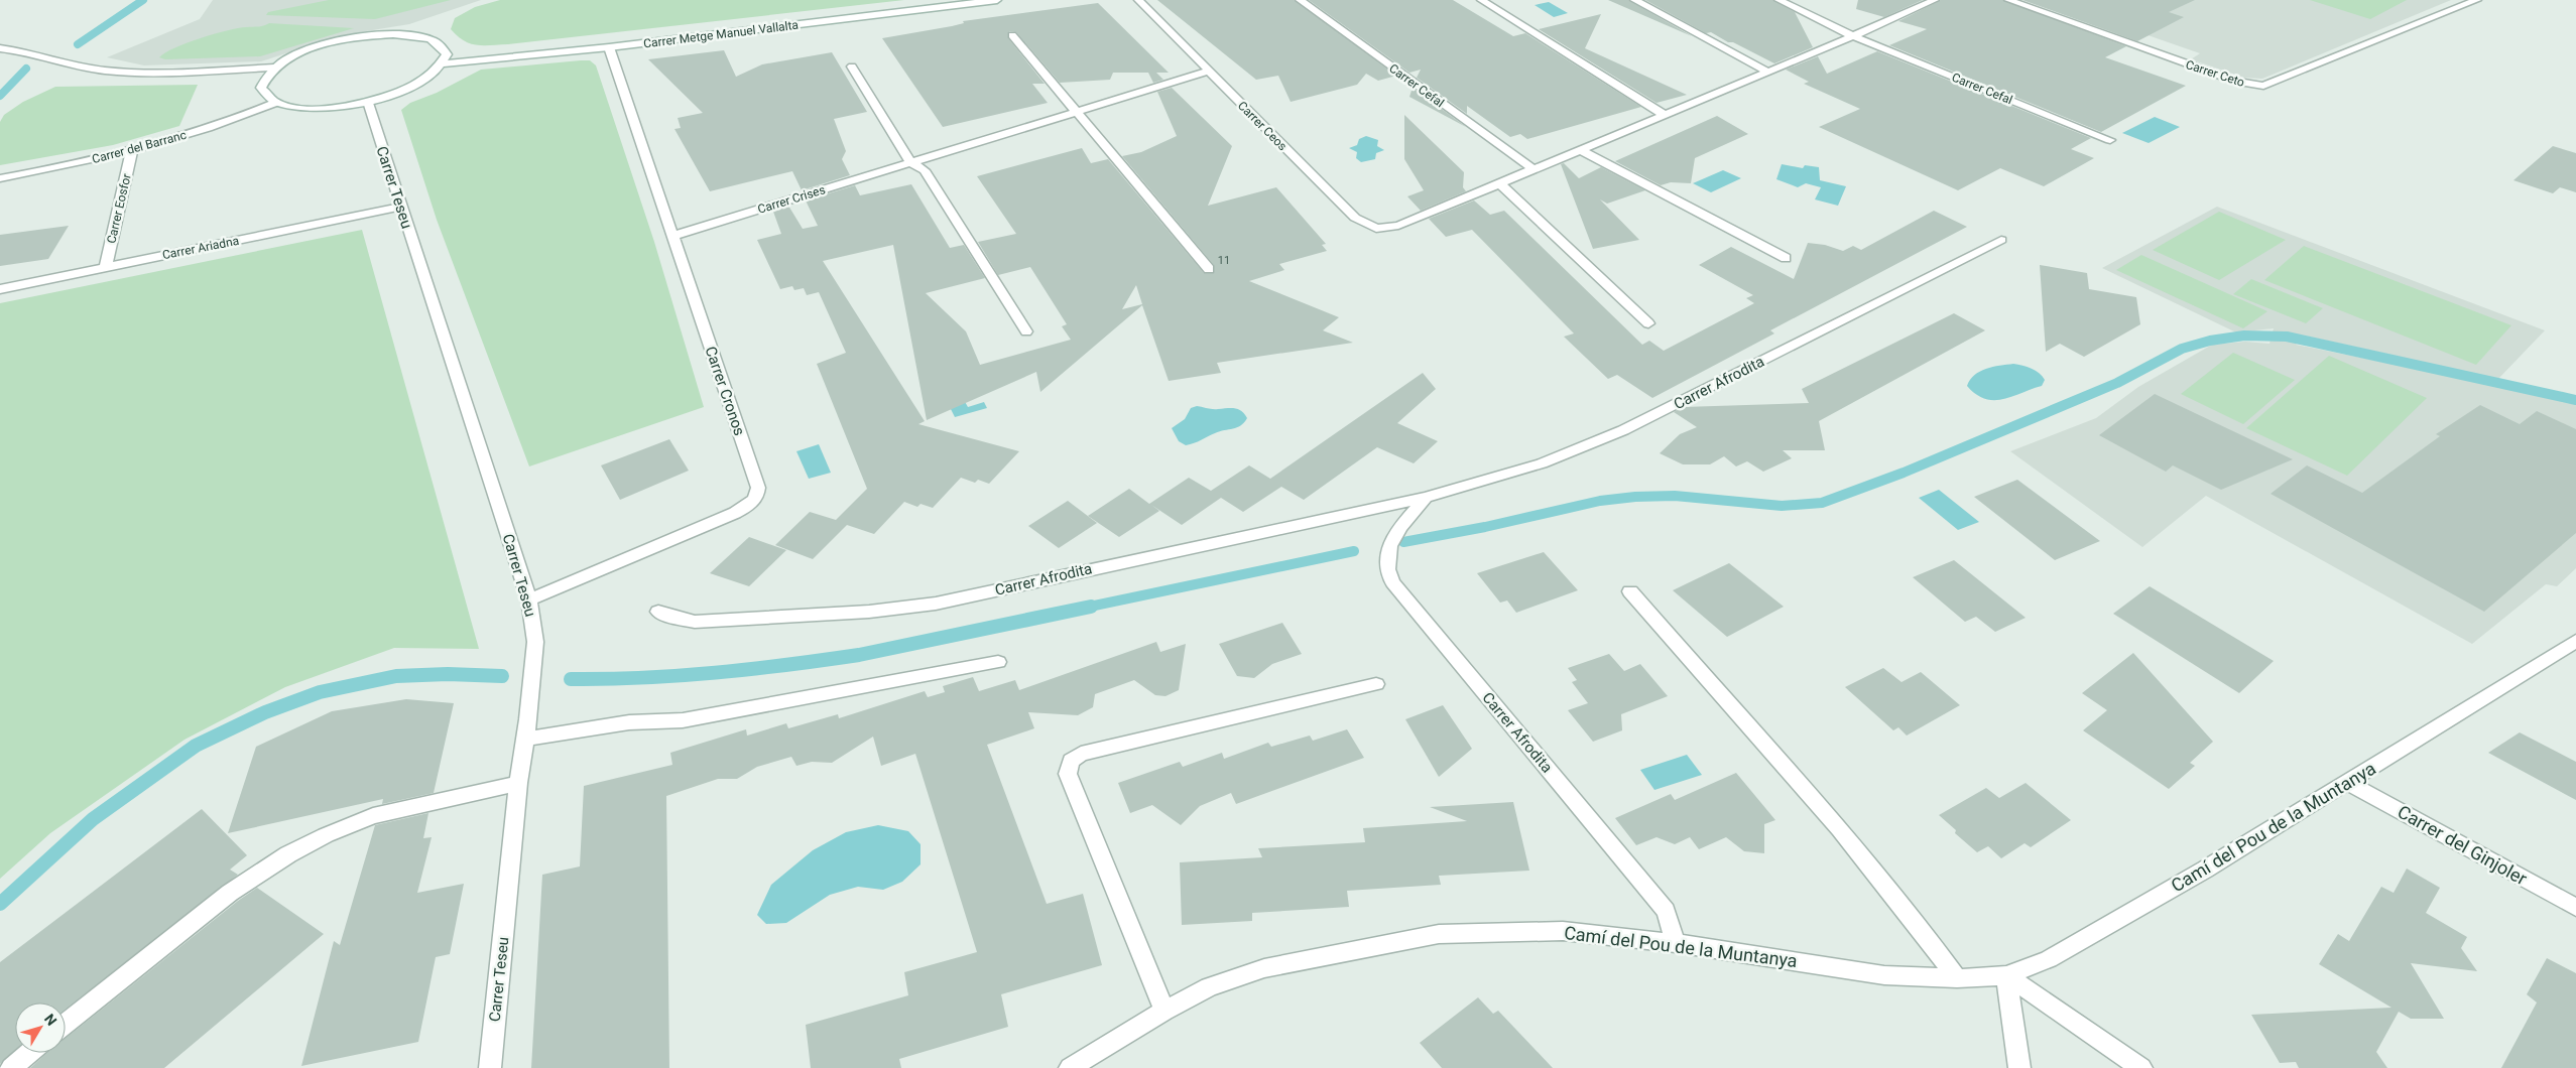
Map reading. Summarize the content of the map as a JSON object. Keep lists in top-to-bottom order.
{
  "streets": {
    "street": [
      "Carrer Metge Manuel Vallalta",
      "Carrer Ceto",
      "Carrer Cefal",
      "Carrer Ceos",
      "Carrer del Barranc",
      "Carrer Teseu",
      "Carrer Crises",
      "Carrer Eosfor",
      "Carrer Ariadna",
      "Carrer Afrodita",
      "Carrer Cronos",
      "Camí del Pou de la Muntanya",
      "Carrer del Ginjoler"
    ]
  },
  "crossings": [
    ["Carrer Metge Manuel Vallalta", "Carrer Cronos"],
    ["Carrer Ceos", "Carrer Crises"],
    ["Carrer del Barranc", "Carrer Eosfor"],
    ["Carrer Teseu", "Carrer Ariadna"],
    ["Carrer Teseu", "Carrer Cronos"],
    ["Carrer Crises", "Carrer Cronos"],
    ["Carrer Eosfor", "Carrer Ariadna"],
    ["Carrer Afrodita", "Camí del Pou de la Muntanya"],
    ["Camí del Pou de la Muntanya", "Carrer del Ginjoler"]
  ],
  "house_numbers": ["11"],
  "north": "top right"
}
